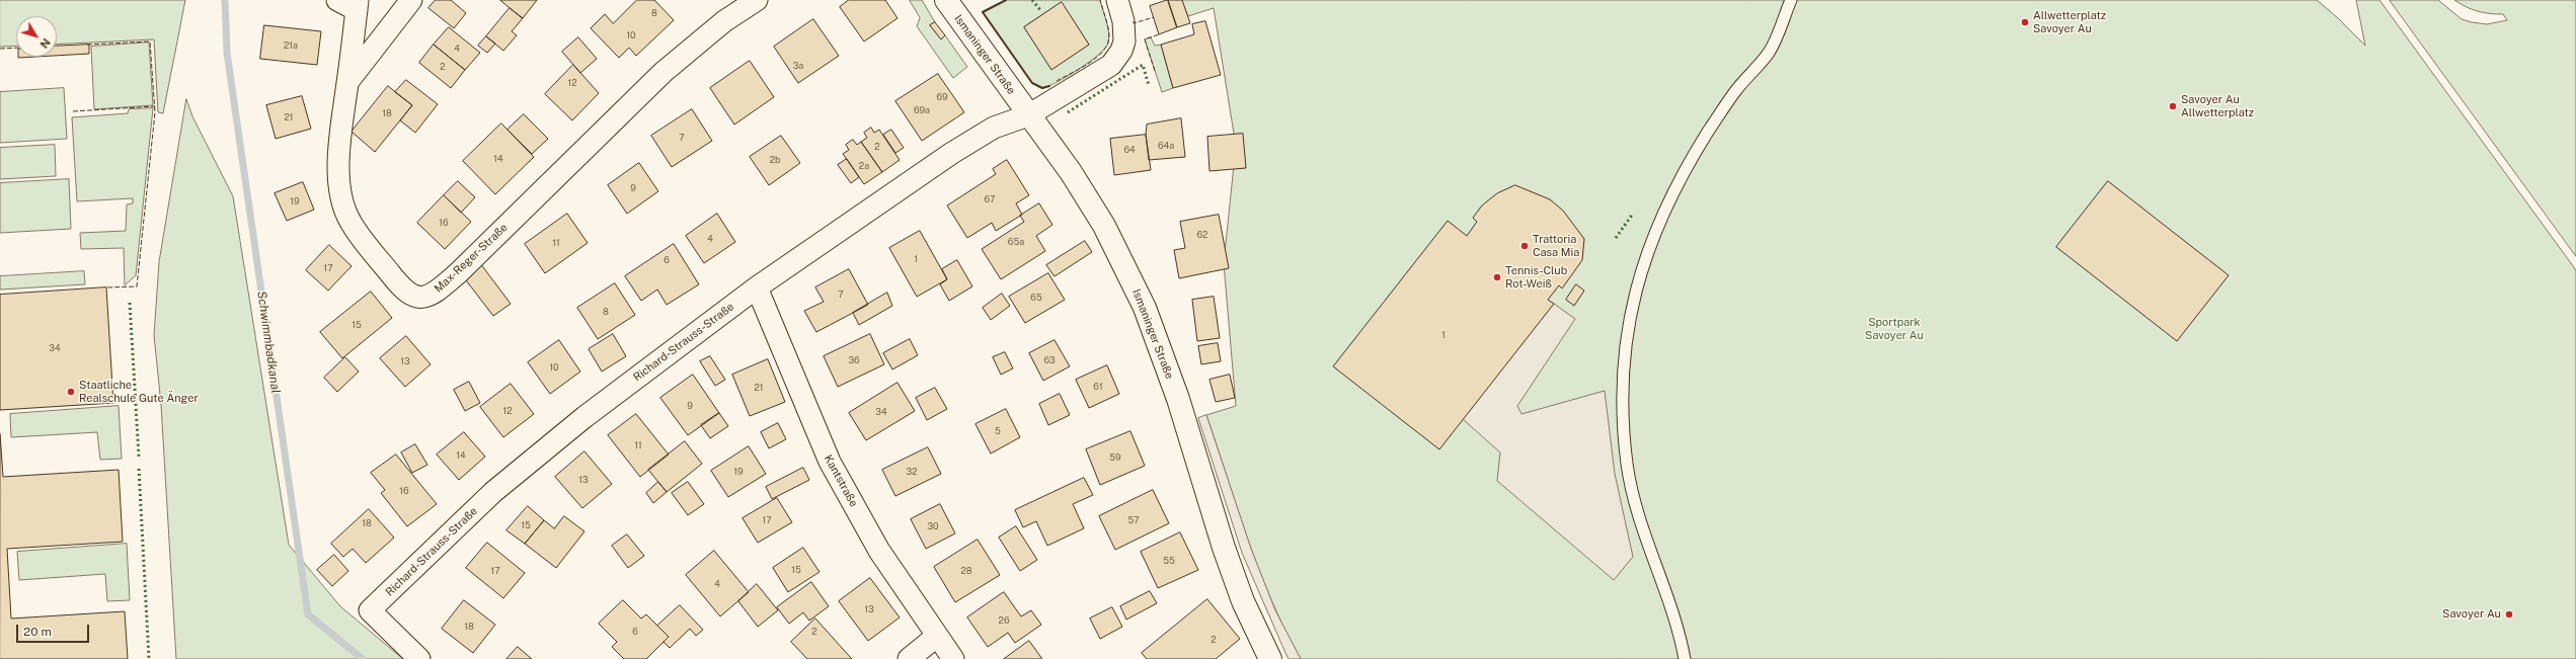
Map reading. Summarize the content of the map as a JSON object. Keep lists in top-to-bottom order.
{
  "streets": {
    "street": [
      "Ismaninger Straße",
      "Max-Reger-Straße",
      "Richard-Strauss-Straße",
      "Kantstraße"
    ]
  },
  "crossings": [
    ["Ismaninger Straße", "Richard-Strauss-Straße"],
    ["Richard-Strauss-Straße", "Kantstraße"]
  ],
  "water": ["Schwimmbadkanal"],
  "parks": ["Sportpark Savoyer Au"],
  "places": [
    "Allwetterplatz Savoyer Au",
    "Savoyer Au Allwetterplatz",
    "Trattoria Casa Mia",
    "Tennis-Club Rot-Weiß",
    "Staatliche Realschule Gute Änger",
    "Savoyer Au"
  ],
  "house_numbers": [
    "8",
    "10",
    "21a",
    "4",
    "3a",
    "2",
    "12",
    "69",
    "69a",
    "18",
    "21",
    "7",
    "64a",
    "2",
    "64",
    "14",
    "2b",
    "2a",
    "9",
    "67",
    "19",
    "16",
    "62",
    "4",
    "65a",
    "11",
    "1",
    "6",
    "17",
    "7",
    "65",
    "8",
    "15",
    "1",
    "34",
    "36",
    "63",
    "13",
    "10",
    "61",
    "21",
    "9",
    "12",
    "34",
    "5",
    "11",
    "14",
    "59",
    "19",
    "32",
    "13",
    "16",
    "17",
    "57",
    "18",
    "15",
    "30",
    "55",
    "15",
    "17",
    "28",
    "4",
    "13",
    "26",
    "18",
    "6",
    "2",
    "2"
  ],
  "scale_bar": "20 m",
  "north": "bottom right"
}
